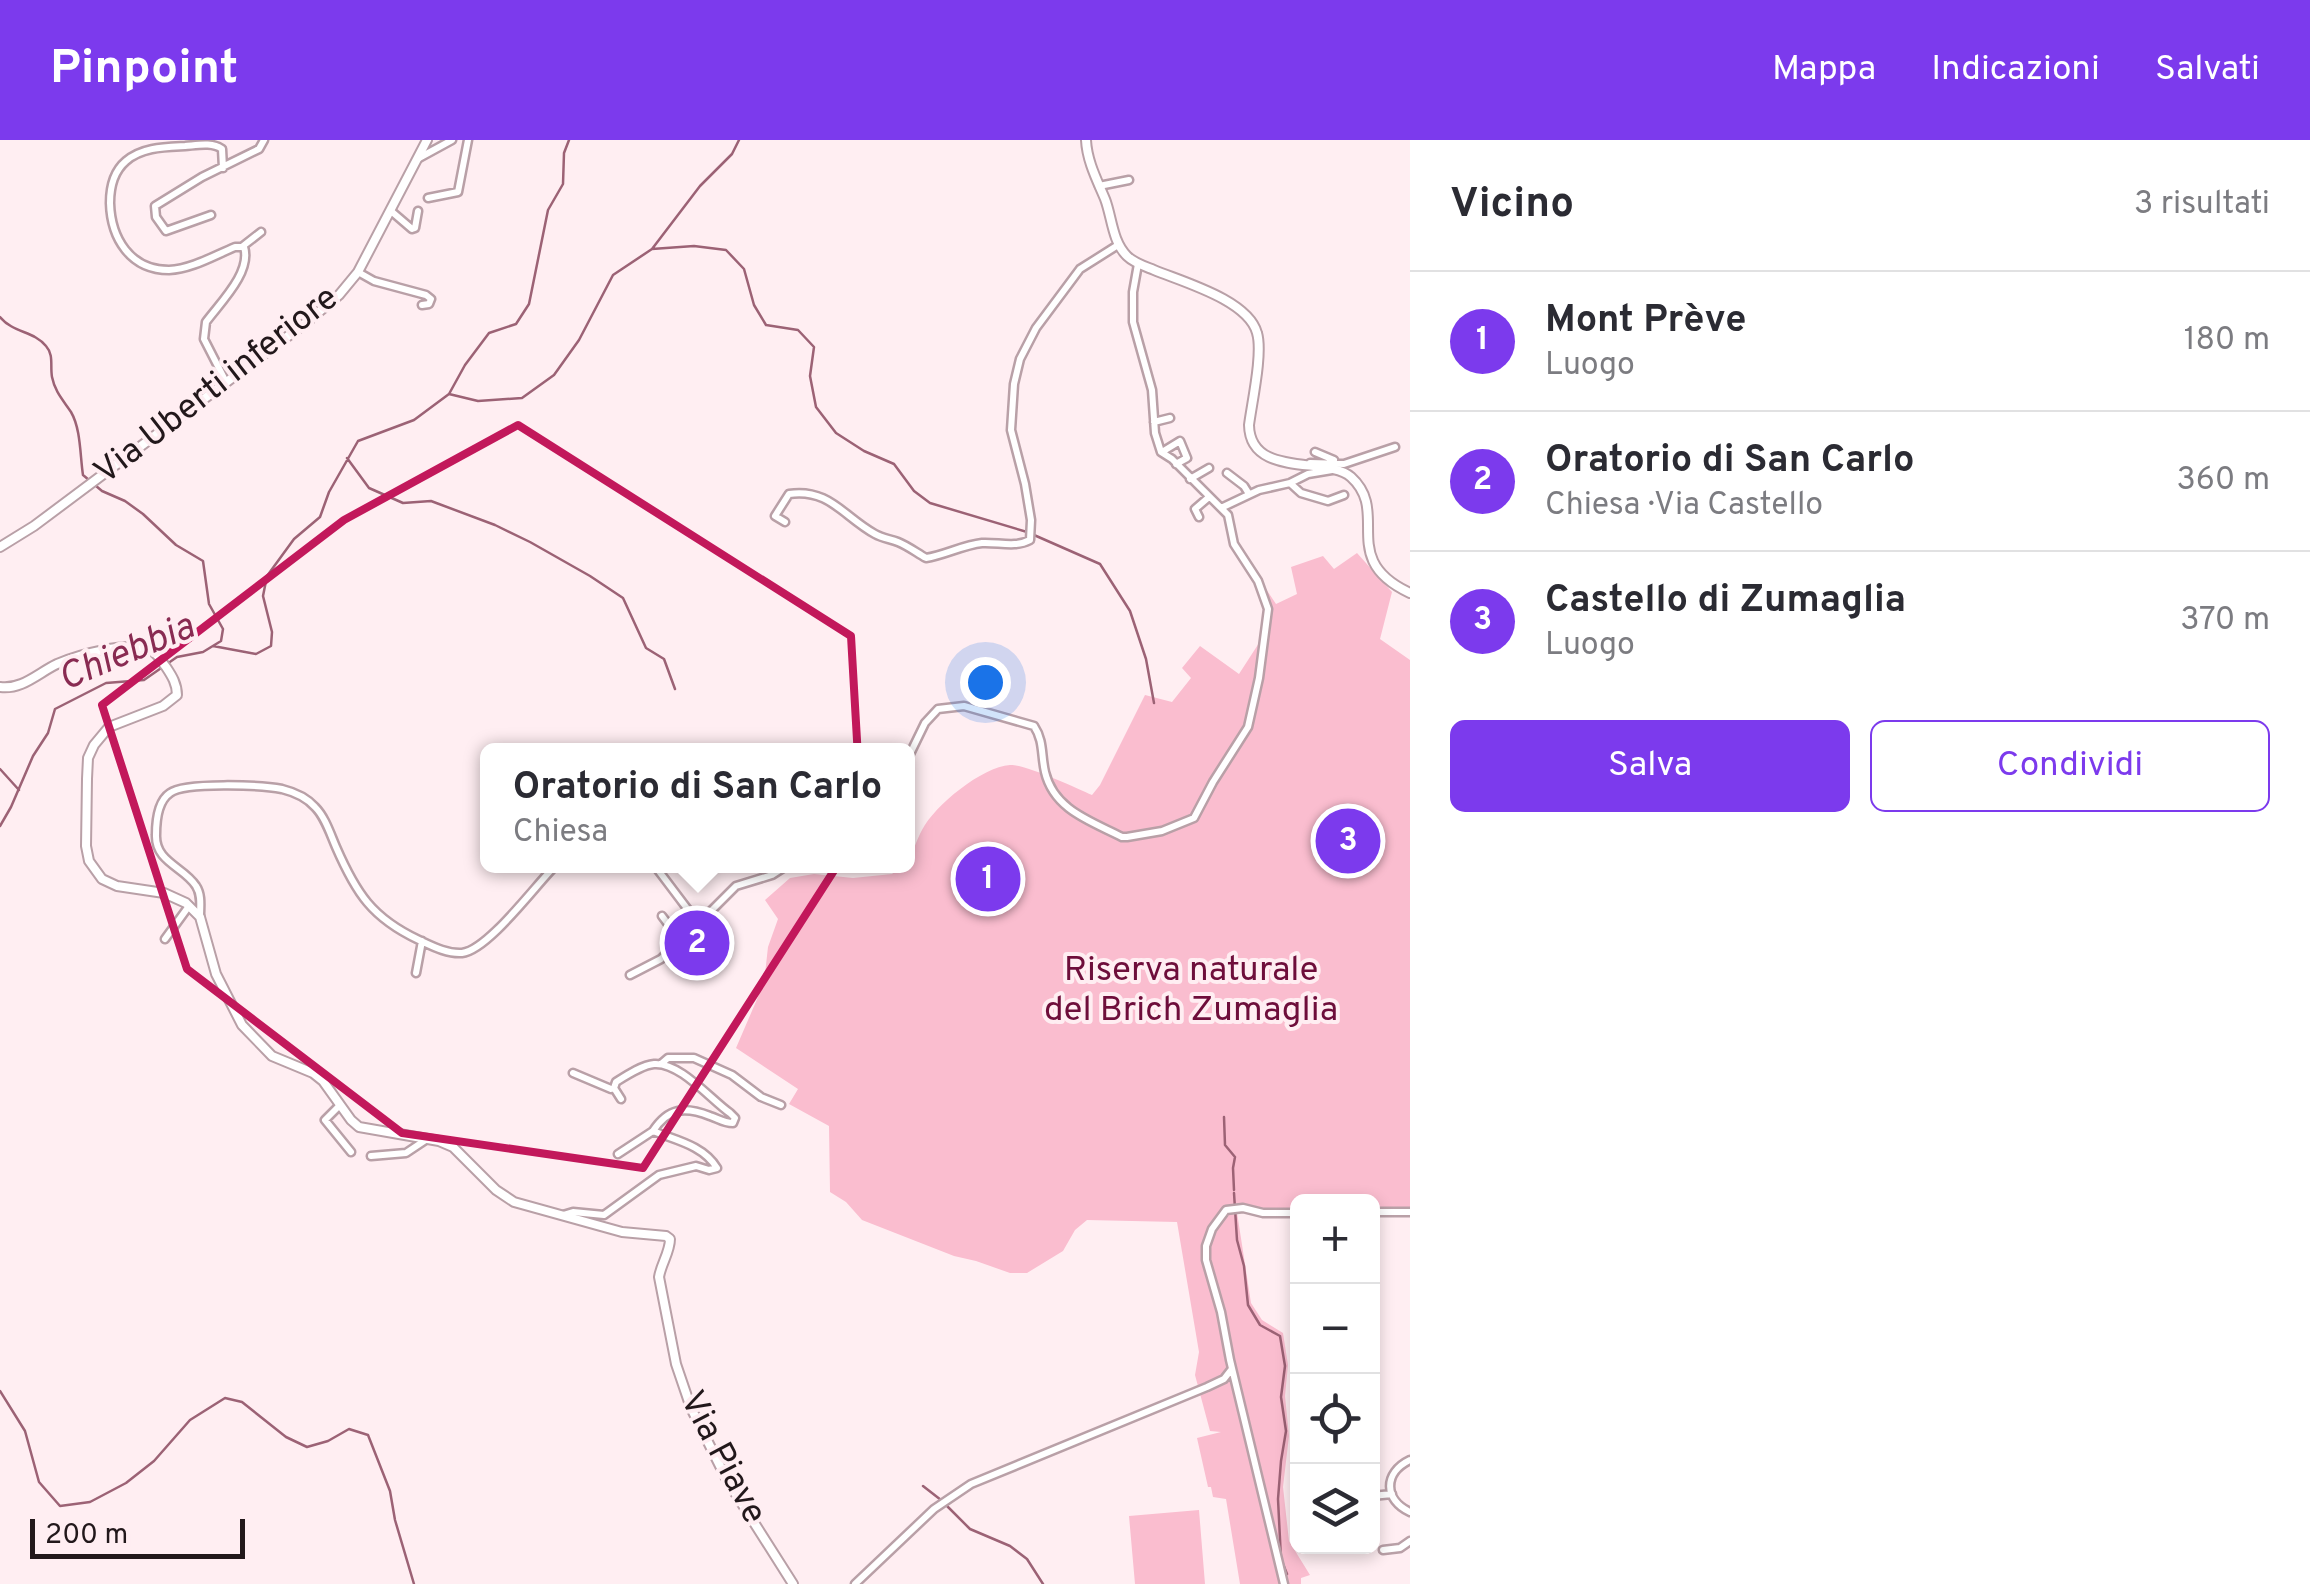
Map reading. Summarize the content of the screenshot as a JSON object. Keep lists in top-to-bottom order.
{
  "streets": {
    "street": ["Via Uberti inferiore", "Via Piave"]
  },
  "water": ["Chiebbia"],
  "parks": ["Riserva naturale del Brich Zumaglia"],
  "scale_bar": "200 m",
  "page": {
    "header": "Pinpoint",
    "nav": ["Mappa", "Indicazioni", "Salvati"],
    "heading": ["Vicino", "3 risultati"],
    "list": [
      {
        "mark": "1",
        "name": "Mont Prève",
        "note": "Luogo",
        "value": "180 m"
      },
      {
        "mark": "2",
        "name": "Oratorio di San Carlo",
        "note": "Chiesa · Via Castello",
        "value": "360 m"
      },
      {
        "mark": "3",
        "name": "Castello di Zumaglia",
        "note": "Luogo",
        "value": "370 m"
      }
    ],
    "buttons": ["Salva", "Condividi"],
    "popup": ["Oratorio di San Carlo", "Chiesa"],
    "pins": ["3", "1", "2"],
    "map_buttons": ["+", "−"],
    "scale": "200 m"
  }
}
